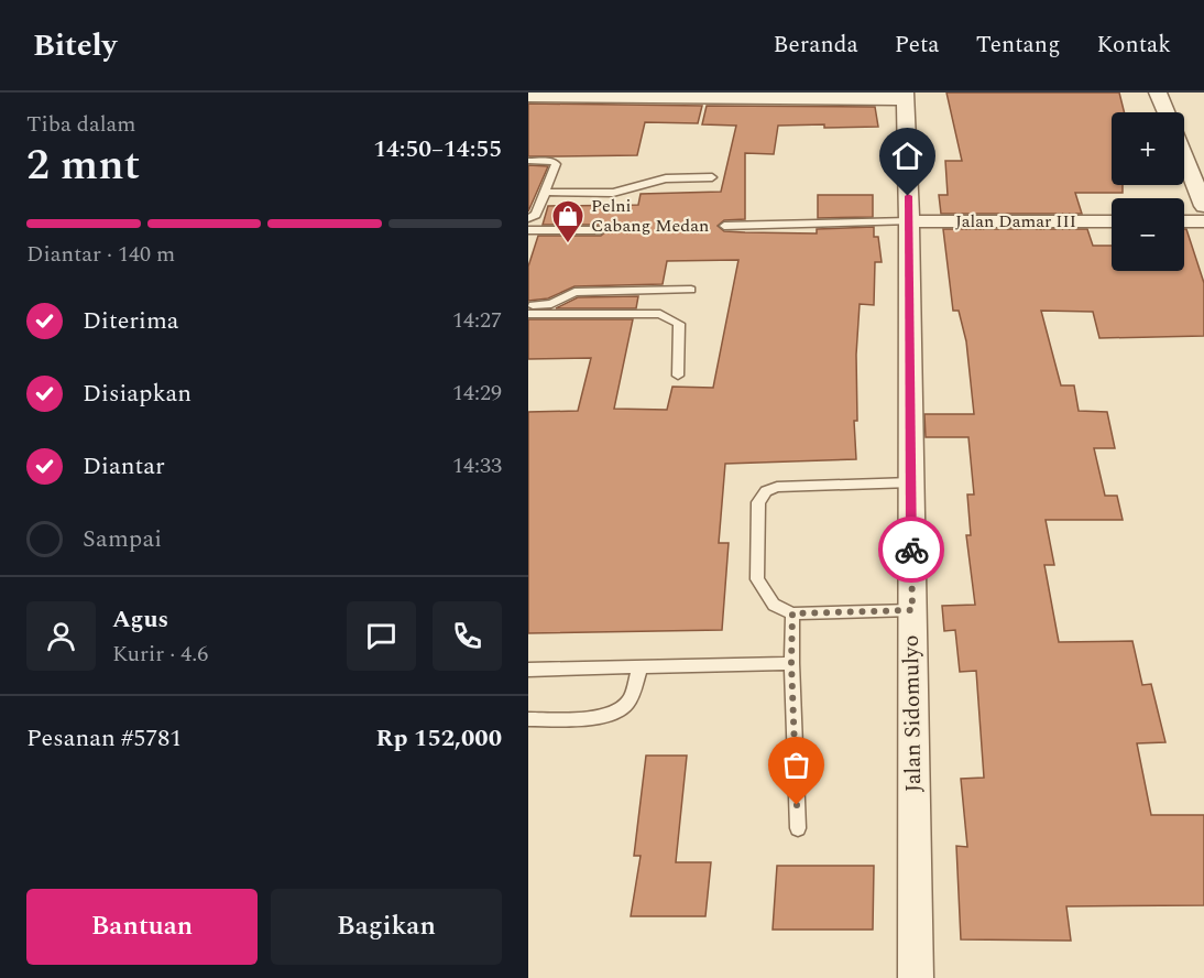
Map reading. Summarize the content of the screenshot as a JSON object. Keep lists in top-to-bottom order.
{
  "streets": {
    "street": ["Jalan Damar III", "Jalan Sidomulyo"]
  },
  "crossings": [
    ["Jalan Damar III", "Jalan Sidomulyo"]
  ],
  "places": {
    "shop": ["Pelni Cabang Medan"]
  },
  "page": {
    "header": "Bitely",
    "nav": [
      "Beranda",
      "Peta",
      "Tentang",
      "Kontak"
    ],
    "heading": ["2 mnt", "Tiba dalam", "14:50–14:55"],
    "panel": [
      "Agus",
      "Kurir · 4.6",
      "Pesanan #5781",
      "Rp 152,000"
    ],
    "map_buttons": ["+", "−"],
    "bar": "Diantar · 140 m",
    "list": [
      ["Diterima", "14:27"],
      ["Disiapkan", "14:29"],
      ["Diantar", "14:33"],
      "Sampai"
    ],
    "buttons": ["Bantuan", "Bagikan"]
  }
}
